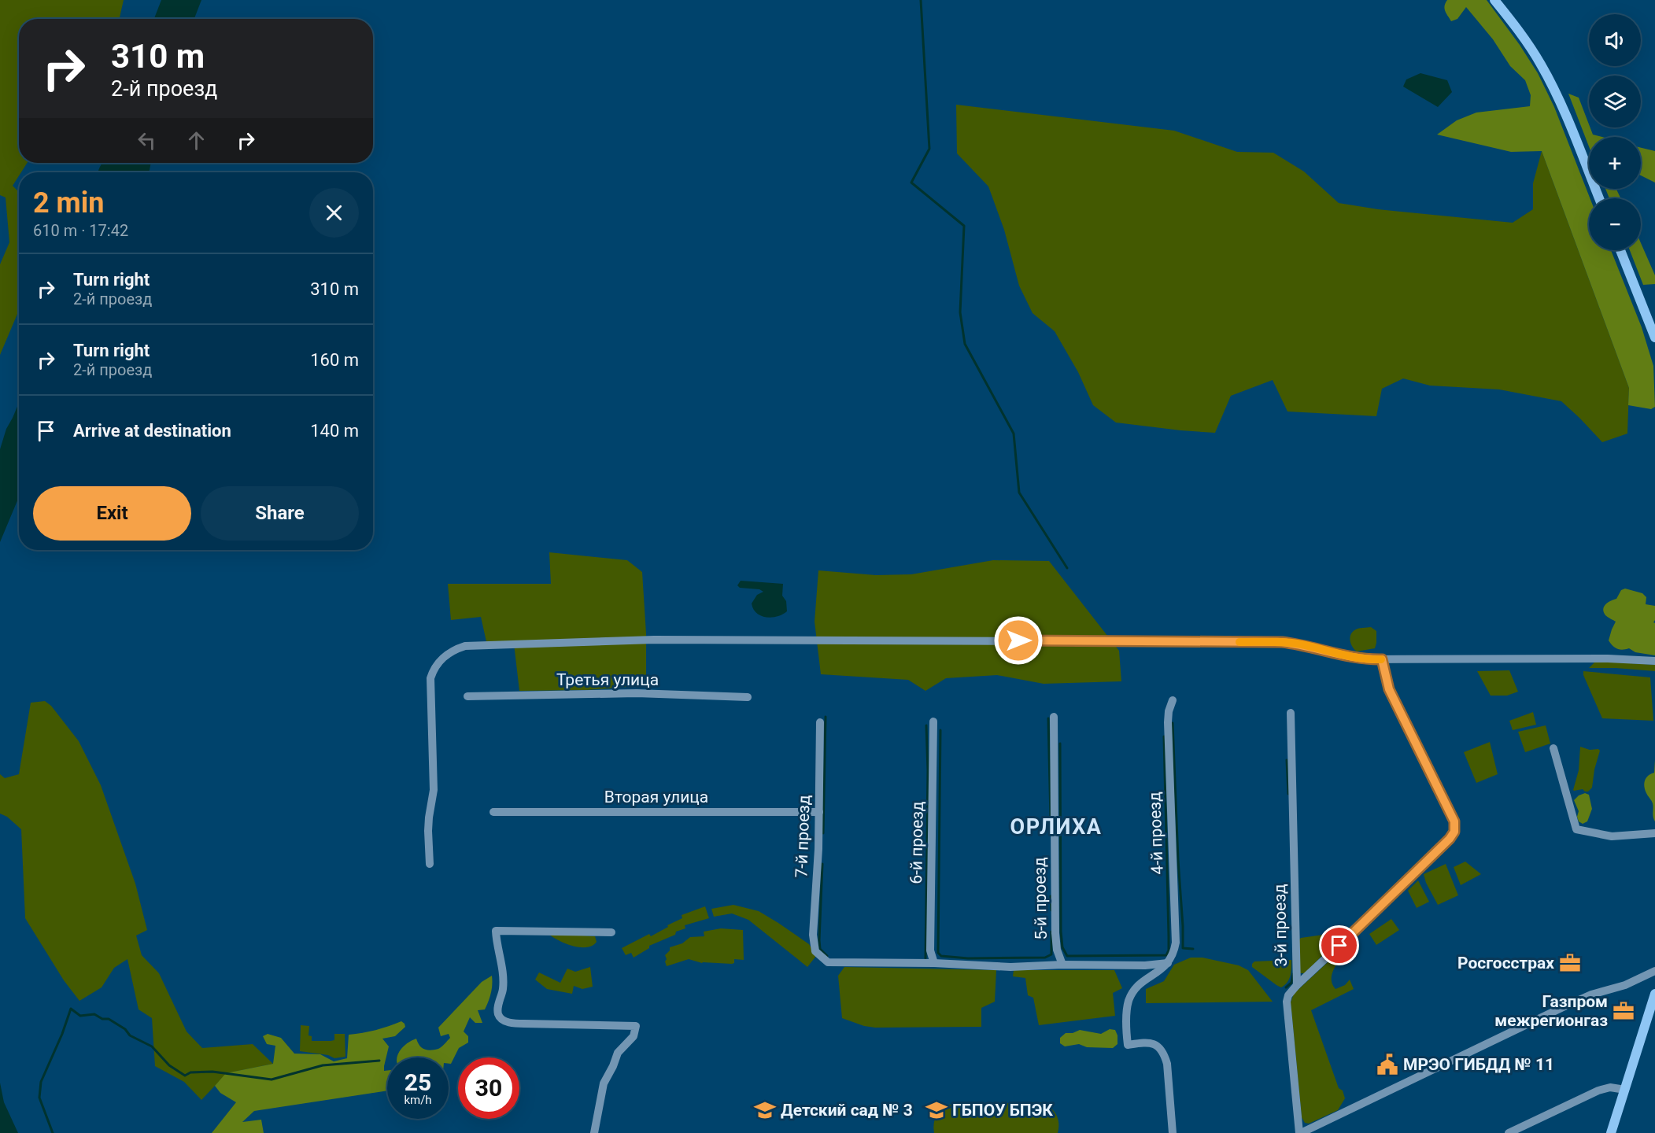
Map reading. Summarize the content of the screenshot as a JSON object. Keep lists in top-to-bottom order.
{
  "streets": {
    "street": [
      "Третья улица",
      "Вторая улица",
      "4-й проезд",
      "7-й проезд",
      "6-й проезд",
      "5-й проезд",
      "3-й проезд"
    ]
  },
  "crossings": [
    ["Вторая улица", "7-й проезд"],
    ["7-й проезд", "6-й проезд"]
  ],
  "districts": ["ОРЛИХА"],
  "places": {
    "office": ["Росгосстрах", "Газпром межрегионгаз"],
    "public building": ["МРЭО ГИБДД № 11"],
    "school or university": ["Детский сад № 3", "ГБПОУ БПЭК"]
  },
  "page": {
    "map_buttons": ["+", "−"],
    "turn": ["310 m", "2-й проезд"],
    "heading": ["2 min", "610 m · 17:42"],
    "list": [
      {
        "name": "Turn right",
        "note": "2-й проезд",
        "value": "310 m"
      },
      {
        "name": "Turn right",
        "note": "2-й проезд",
        "value": "160 m"
      },
      {
        "name": "Arrive at destination",
        "value": "140 m"
      }
    ],
    "buttons": ["Exit", "Share"],
    "speed": "25 km/h",
    "limit": "30"
  }
}
